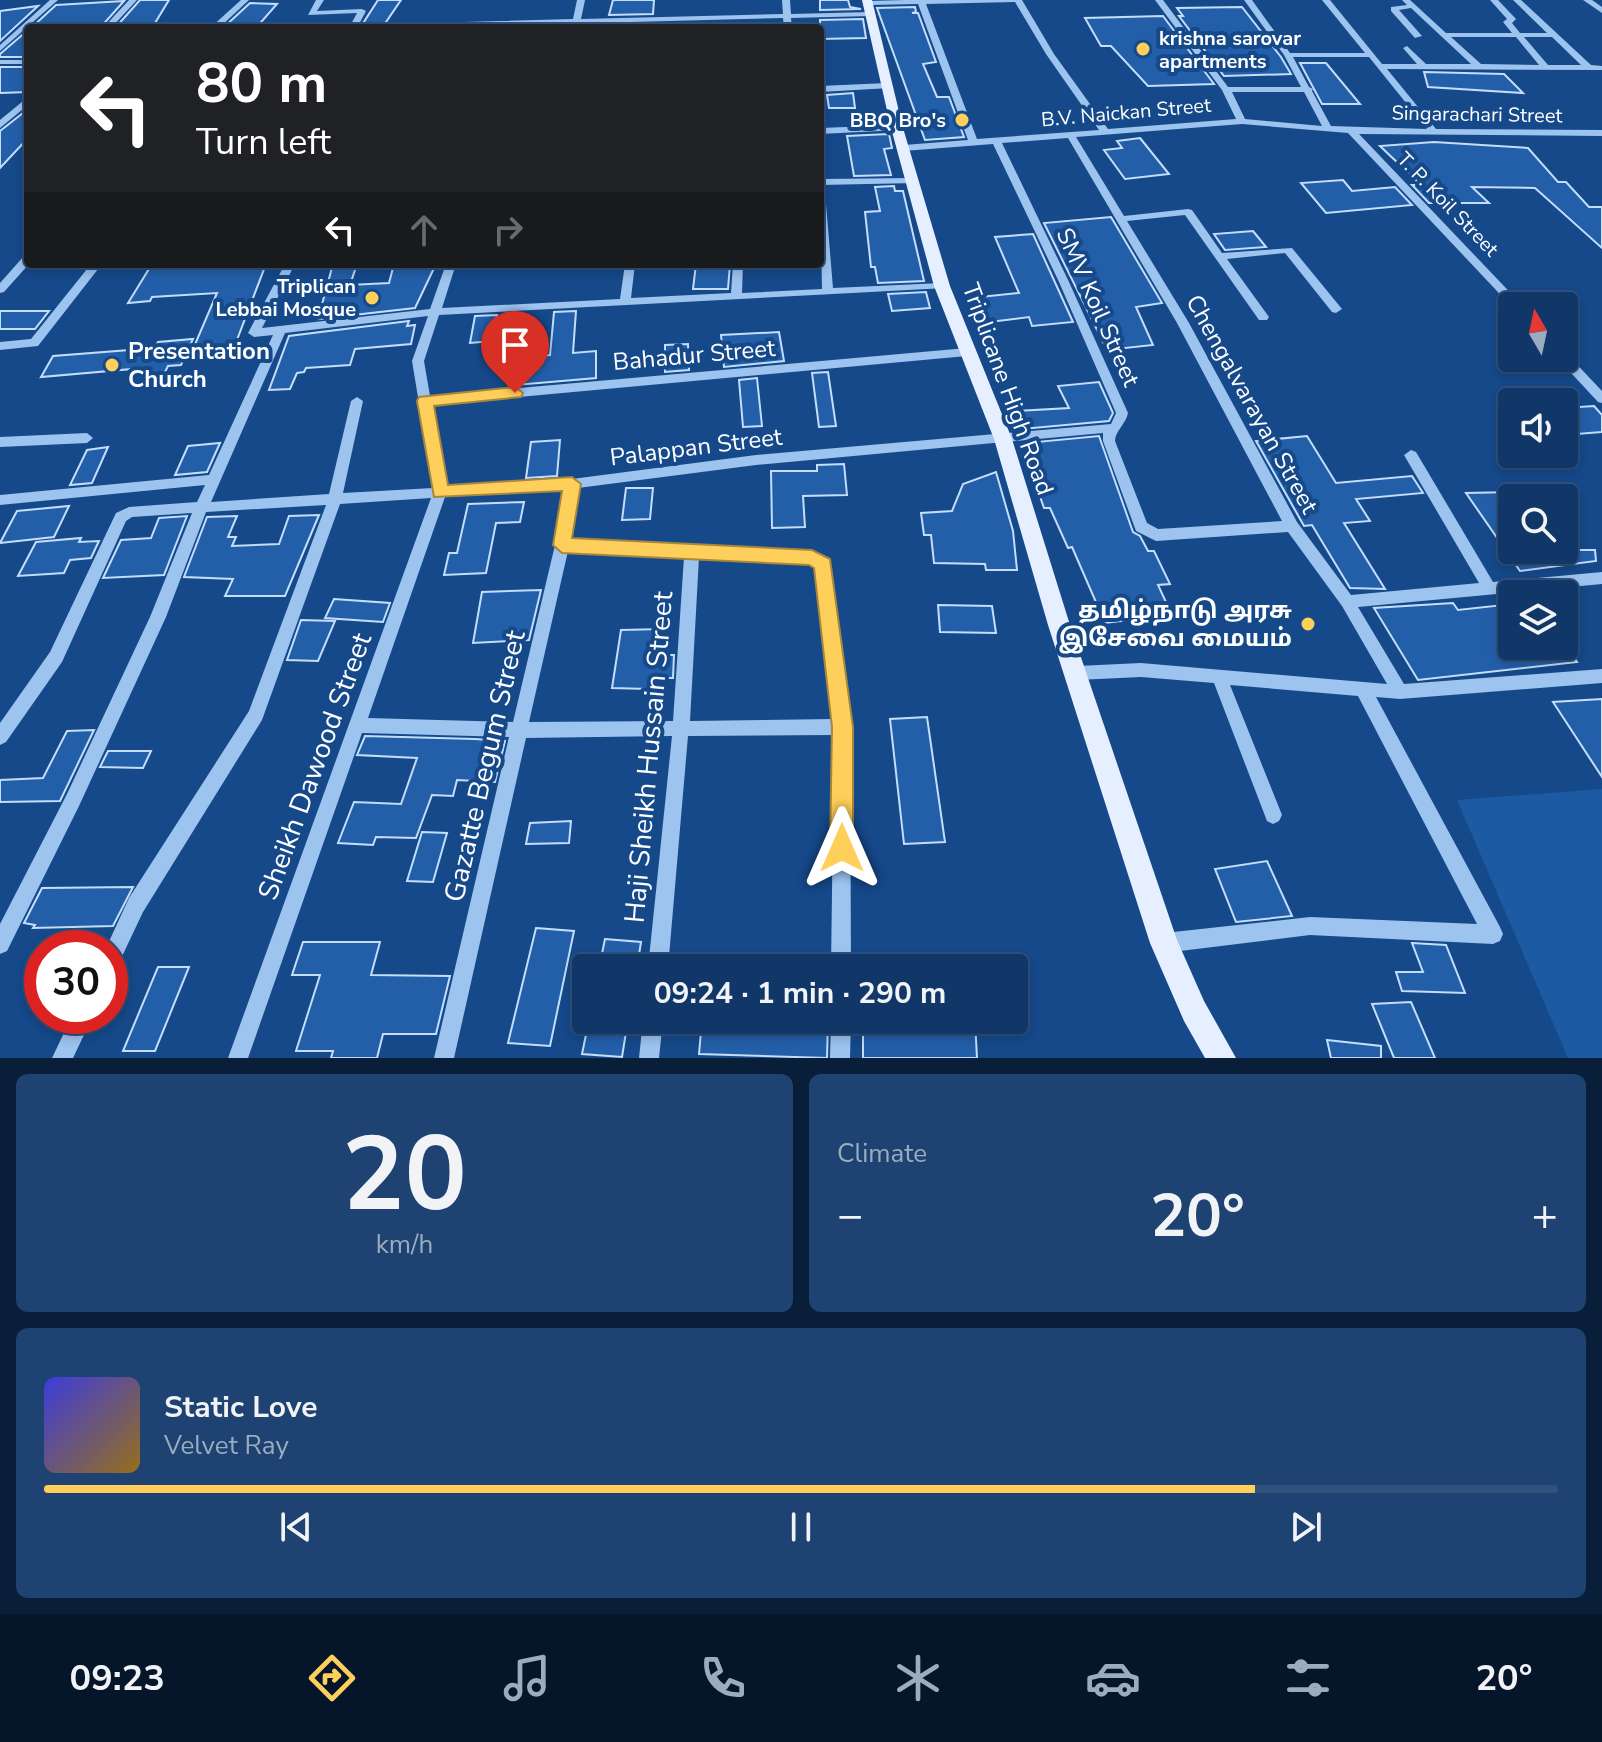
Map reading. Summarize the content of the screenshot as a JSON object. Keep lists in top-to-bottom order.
{
  "streets": {
    "main road": ["Triplicane High Road"],
    "street": [
      "B.V. Naickan Street",
      "Singarachari Street",
      "T. P. Koil Street",
      "SMV Koil Street",
      "Bahadur Street",
      "Chengalvarayan Street",
      "Palappan Street",
      "Haji Sheikh Hussain Street",
      "Sheikh Dawood Street",
      "Gazatte Begum Street"
    ]
  },
  "crossings": [
    ["B.V. Naickan Street", "Singarachari Street"],
    ["B.V. Naickan Street", "T. P. Koil Street"],
    ["B.V. Naickan Street", "SMV Koil Street"],
    ["B.V. Naickan Street", "Triplicane High Road"],
    ["B.V. Naickan Street", "Chengalvarayan Street"],
    ["Singarachari Street", "T. P. Koil Street"],
    ["SMV Koil Street", "Chengalvarayan Street"],
    ["SMV Koil Street", "Palappan Street"],
    ["Bahadur Street", "Triplicane High Road"],
    ["Triplicane High Road", "Palappan Street"],
    ["Palappan Street", "Sheikh Dawood Street"],
    ["Palappan Street", "Gazatte Begum Street"]
  ],
  "places": [
    "krishna sarovar apartments",
    "BBQ Bro's",
    "Triplican Lebbai Mosque",
    "Presentation Church",
    "தமிழ்நாடு அரசு இசேவை மையம்"
  ],
  "north": "top",
  "page": {
    "turn": ["80 m", "Turn left"],
    "limit": "30",
    "trip": "09:24 · 1 min · 290 m",
    "tile": [
      ["20", "km/h"],
      "Climate"
    ],
    "heat": ["−", "20°", "+"],
    "song": ["Static Love", "Velvet Ray"],
    "tabs": ["09:23", "20°"]
  }
}
